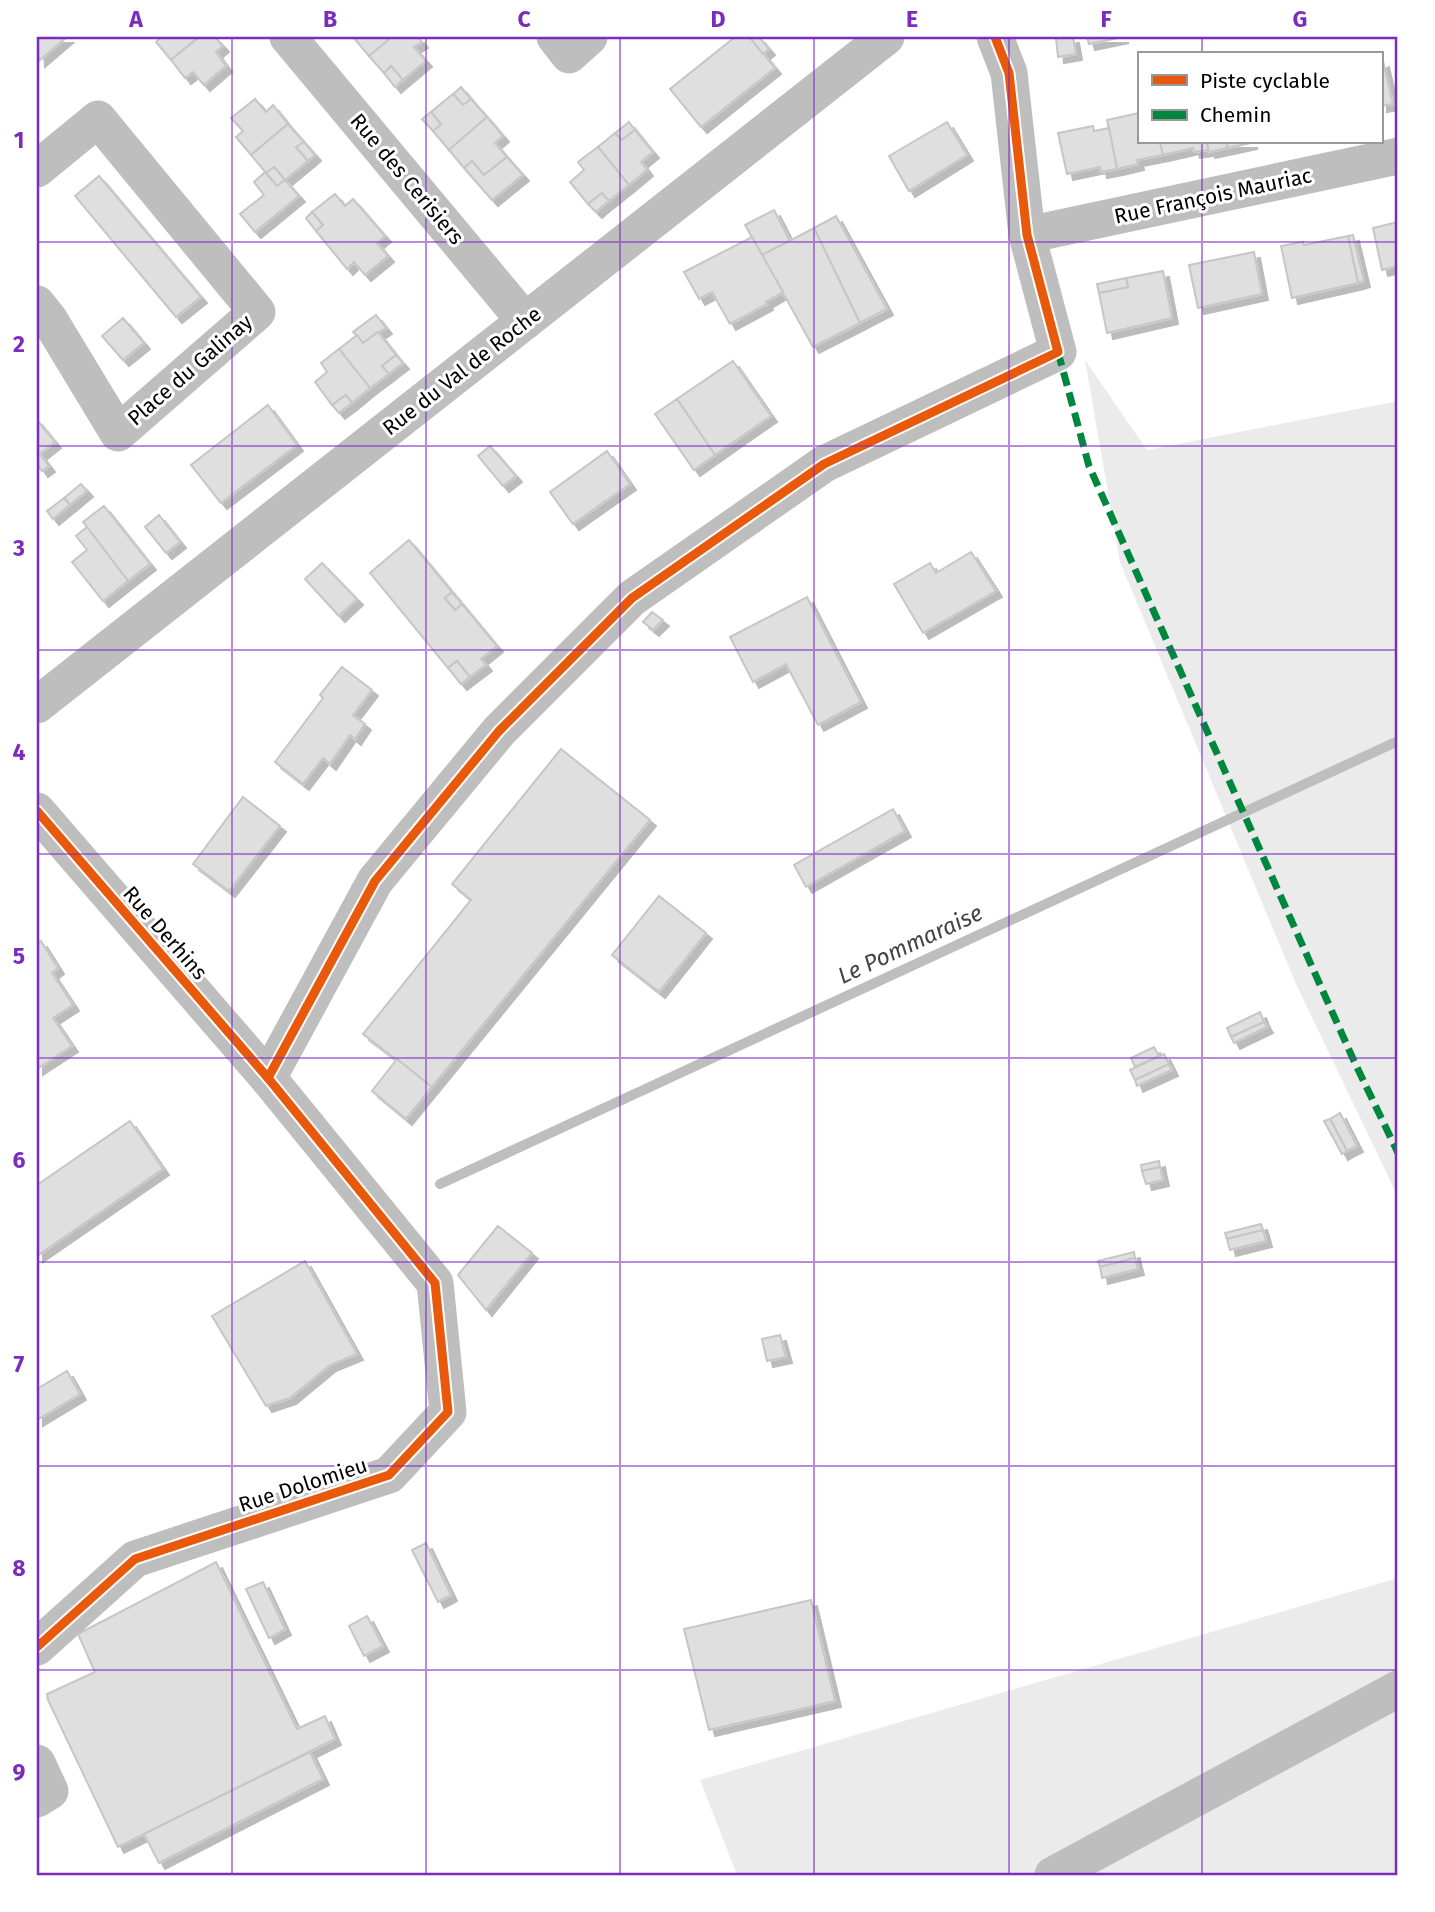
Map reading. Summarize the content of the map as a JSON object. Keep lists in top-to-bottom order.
{
  "streets": {
    "street": [
      "Rue des Cerisiers",
      "Rue François Mauriac",
      "Place du Galinay",
      "Rue du Val de Roche",
      "Rue Derhins",
      "Rue Dolomieu"
    ]
  },
  "crossings": [
    ["Rue des Cerisiers", "Rue du Val de Roche"],
    ["Rue Derhins", "Rue Dolomieu"]
  ],
  "water": ["Le Pommaraise"],
  "legend": ["Piste cyclable", "Chemin"],
  "grid": {
    "columns": [
      "A",
      "B",
      "C",
      "D",
      "E",
      "F",
      "G"
    ],
    "rows": [
      "1",
      "2",
      "3",
      "4",
      "5",
      "6",
      "7",
      "8",
      "9"
    ]
  }
}
